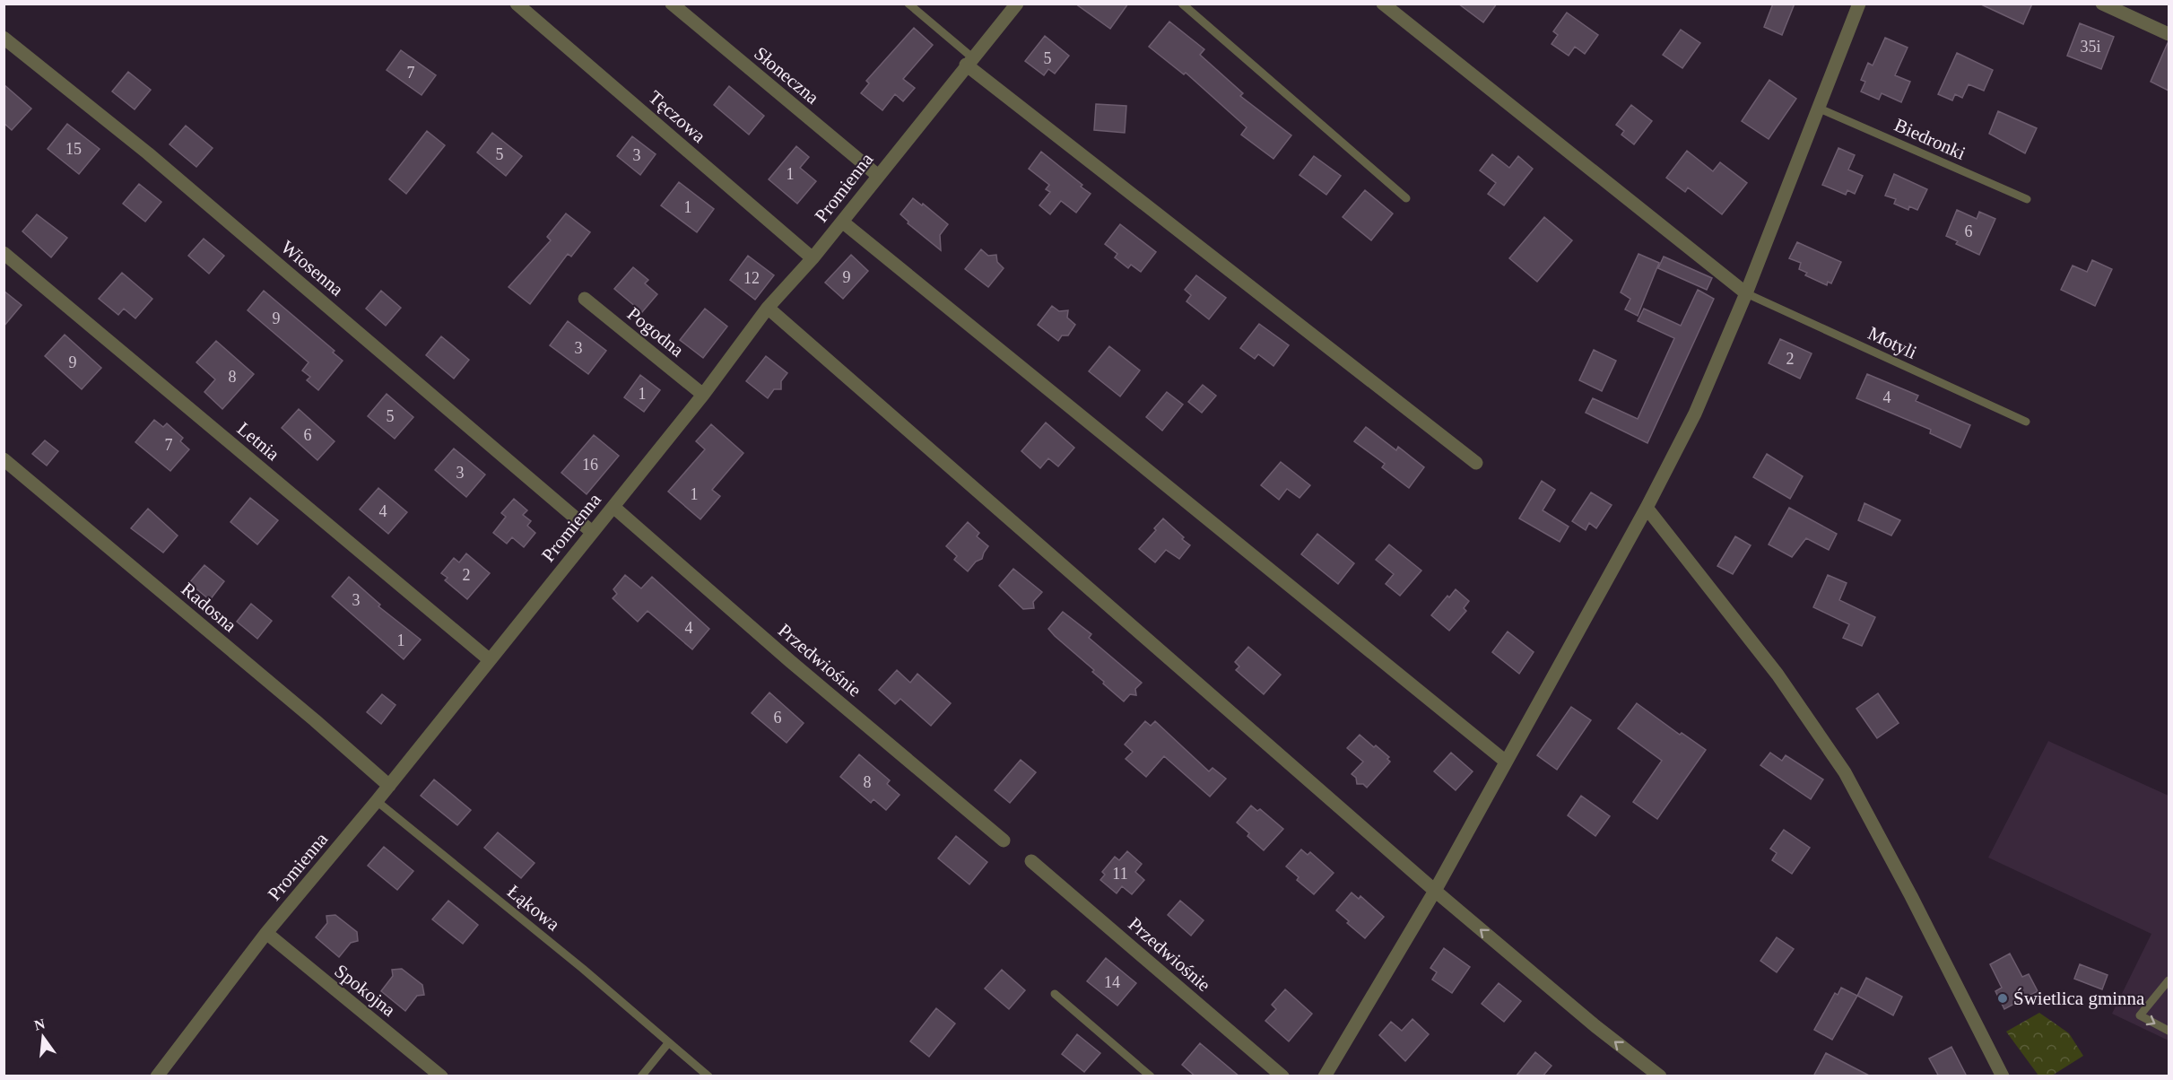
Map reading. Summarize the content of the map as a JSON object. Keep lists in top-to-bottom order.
{
  "streets": {
    "street": [
      "Słoneczna",
      "Tęczowa",
      "Promienna",
      "Wiosenna",
      "Pogodna",
      "Letnia",
      "Radosna",
      "Przedwiośnie",
      "Spokojna"
    ],
    "lane": ["Biedronki", "Motyli", "Łąkowa"]
  },
  "crossings": [
    ["Słoneczna", "Promienna"],
    ["Tęczowa", "Promienna"],
    ["Promienna", "Wiosenna"],
    ["Promienna", "Pogodna"],
    ["Promienna", "Letnia"],
    ["Promienna", "Radosna"],
    ["Promienna", "Przedwiośnie"],
    ["Promienna", "Łąkowa"],
    ["Promienna", "Spokojna"]
  ],
  "places": ["Świetlica gminna"],
  "house_numbers": [
    "35i",
    "5",
    "7",
    "15",
    "5",
    "3",
    "1",
    "1",
    "6",
    "9",
    "12",
    "9",
    "3",
    "2",
    "9",
    "8",
    "1",
    "4",
    "5",
    "6",
    "7",
    "16",
    "3",
    "1",
    "4",
    "2",
    "3",
    "4",
    "1",
    "6",
    "8",
    "11",
    "14"
  ],
  "north": "top"
}
